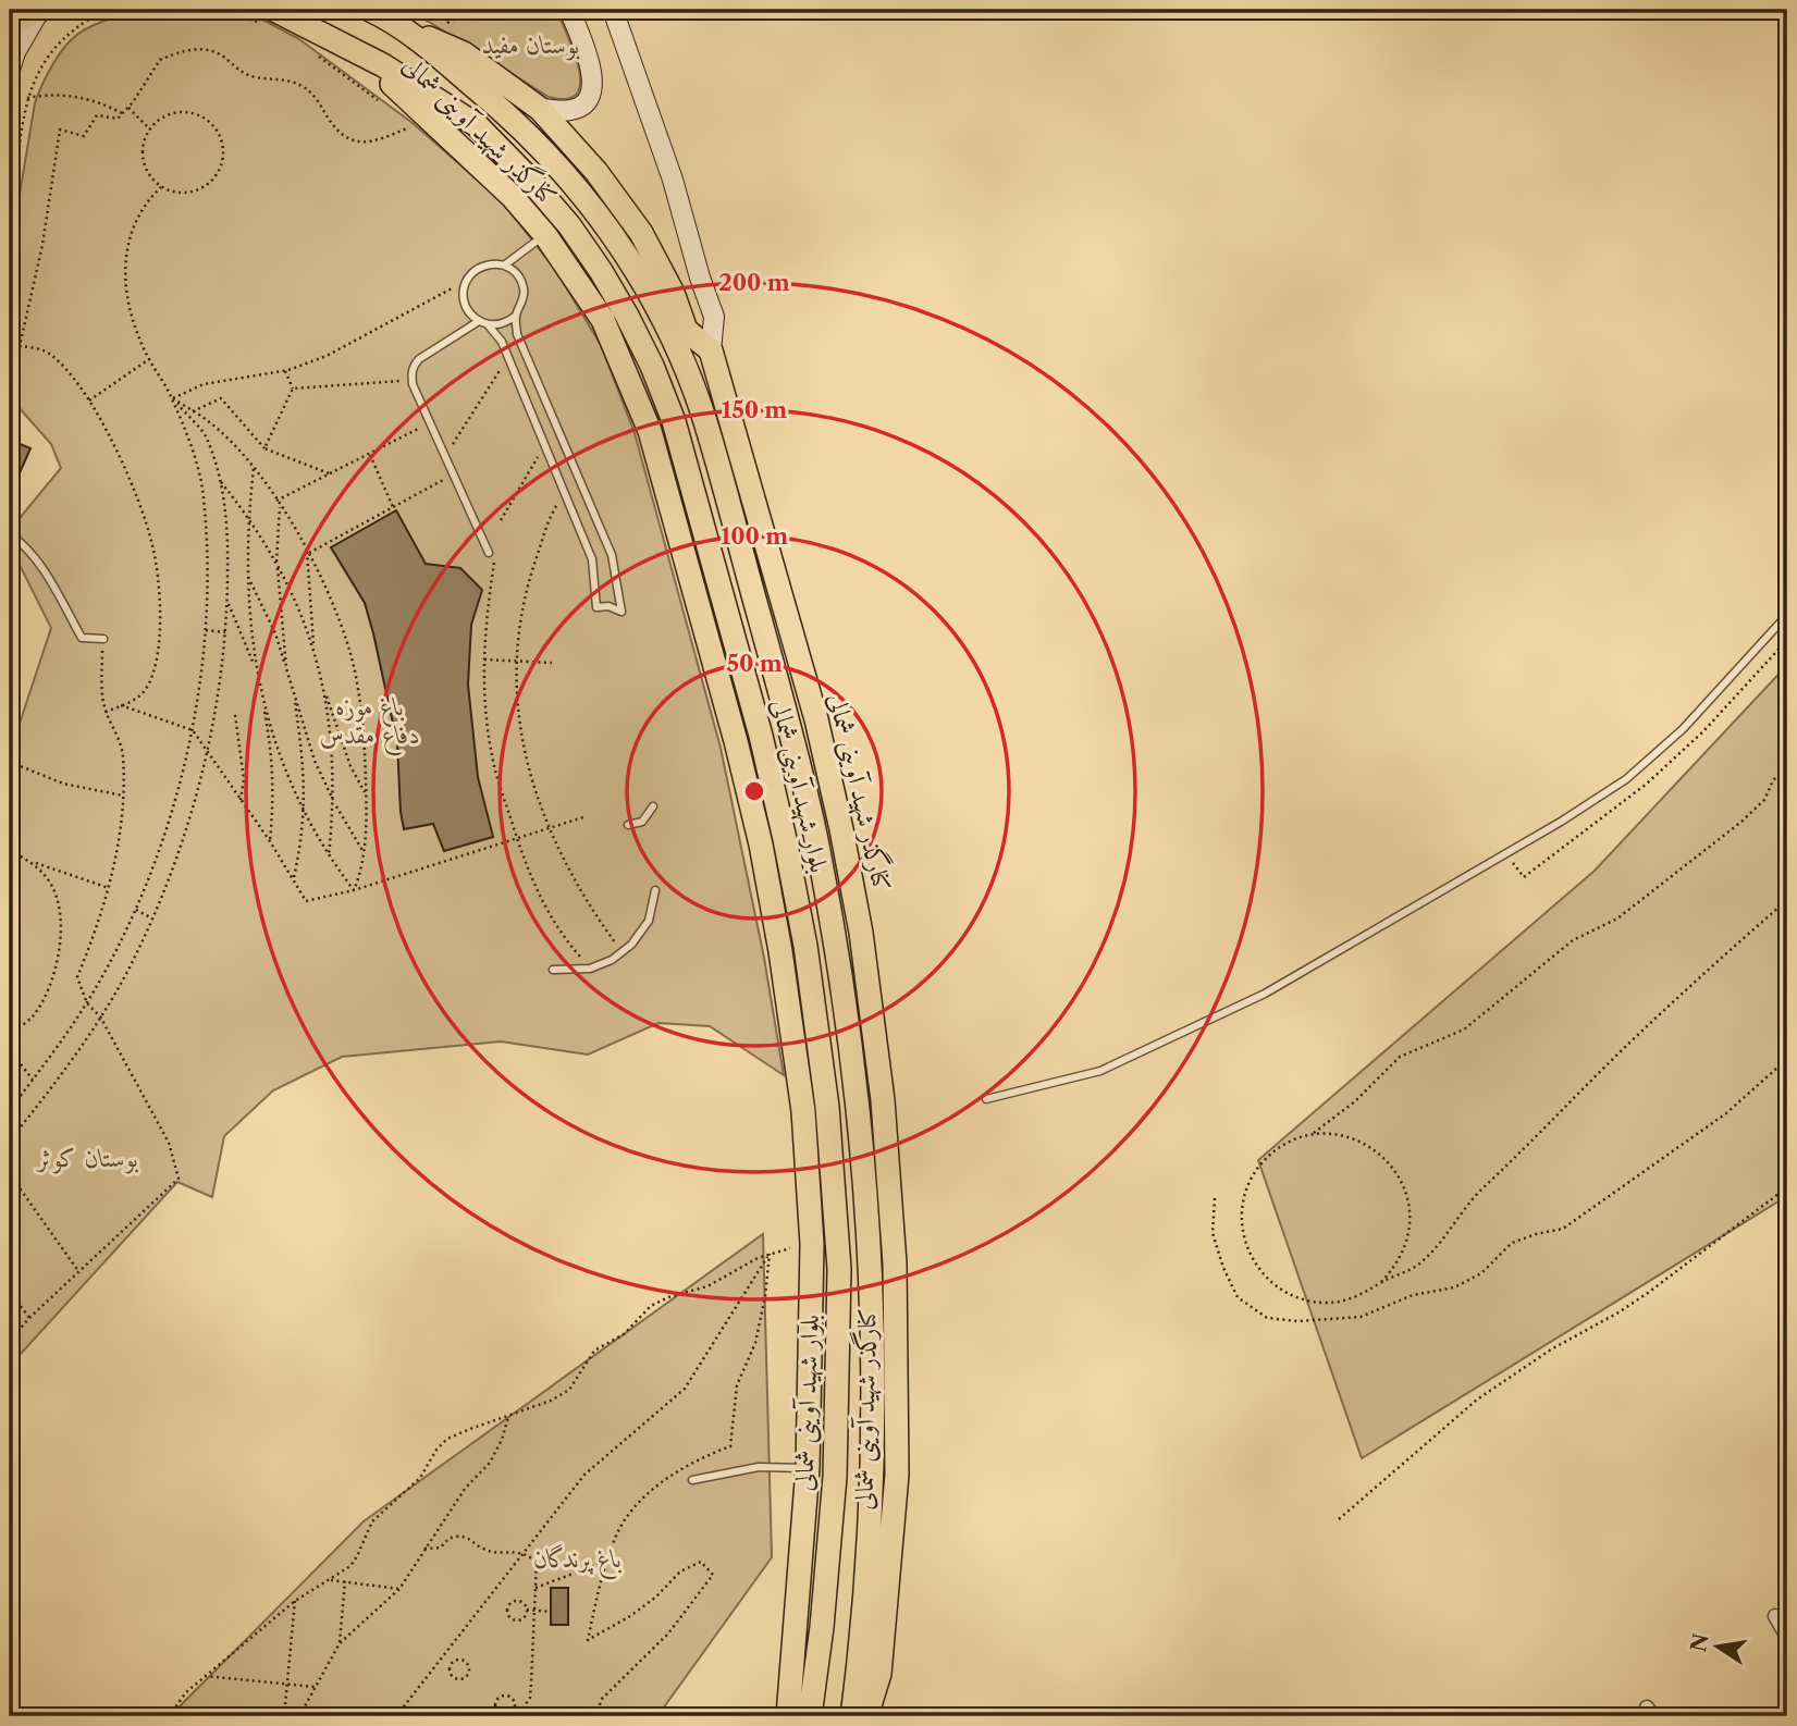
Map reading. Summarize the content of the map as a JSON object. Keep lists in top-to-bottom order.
{
  "streets": {
    "main road": ["کنارگذر شهید آوینی شمالی", "بلوار شهید آوینی شمالی"]
  },
  "crossings": [
    ["کنارگذر شهید آوینی شمالی", "بلوار شهید آوینی شمالی"]
  ],
  "parks": [
    "بوستان مفید",
    "باغ موزه دفاع مقدس",
    "بوستان کوثر",
    "باغ پرندگان"
  ],
  "north": "left",
  "rings": [
    "200 m",
    "150 m",
    "100 m",
    "50 m"
  ]
}
